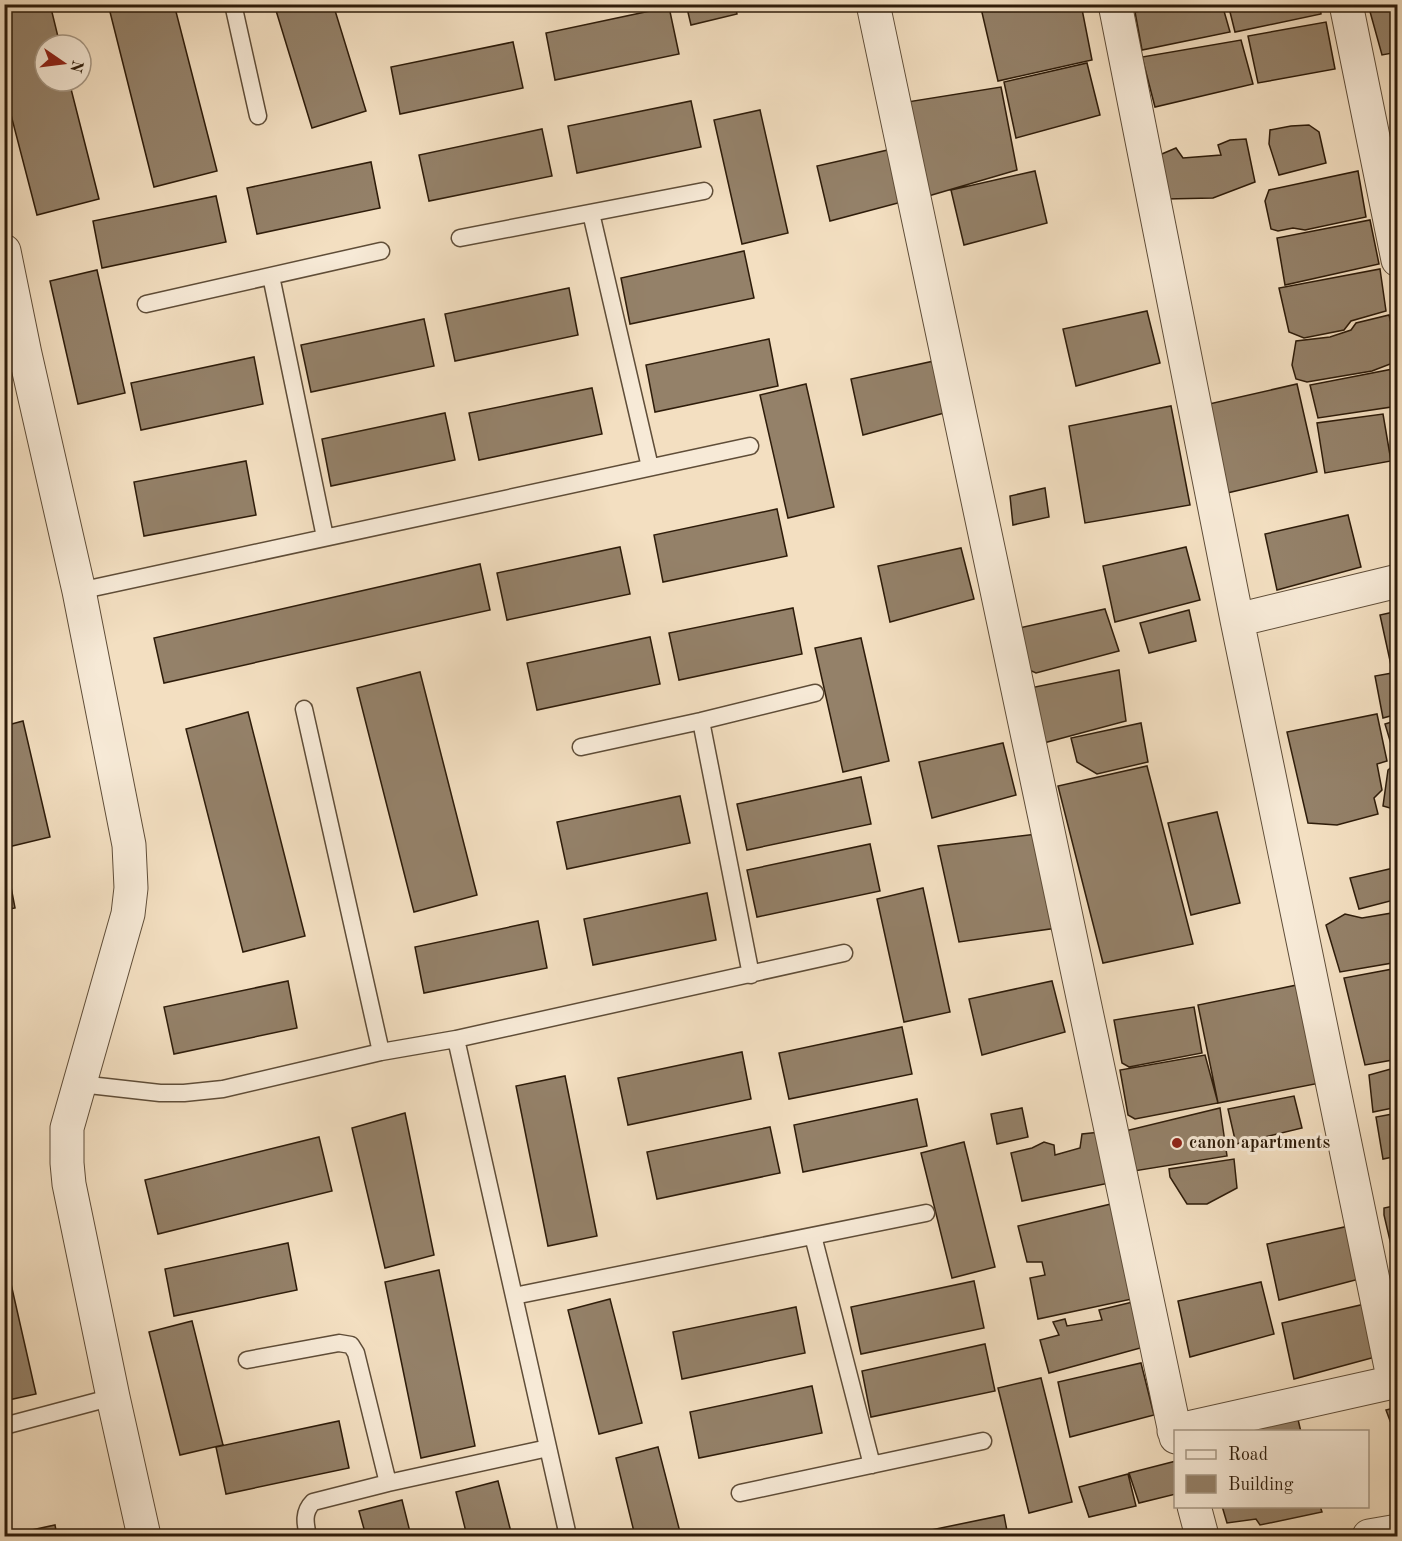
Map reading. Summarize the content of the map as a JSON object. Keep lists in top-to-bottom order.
{
  "places": ["canon apartments"],
  "legend": ["Road", "Building"],
  "north": "right"
}
